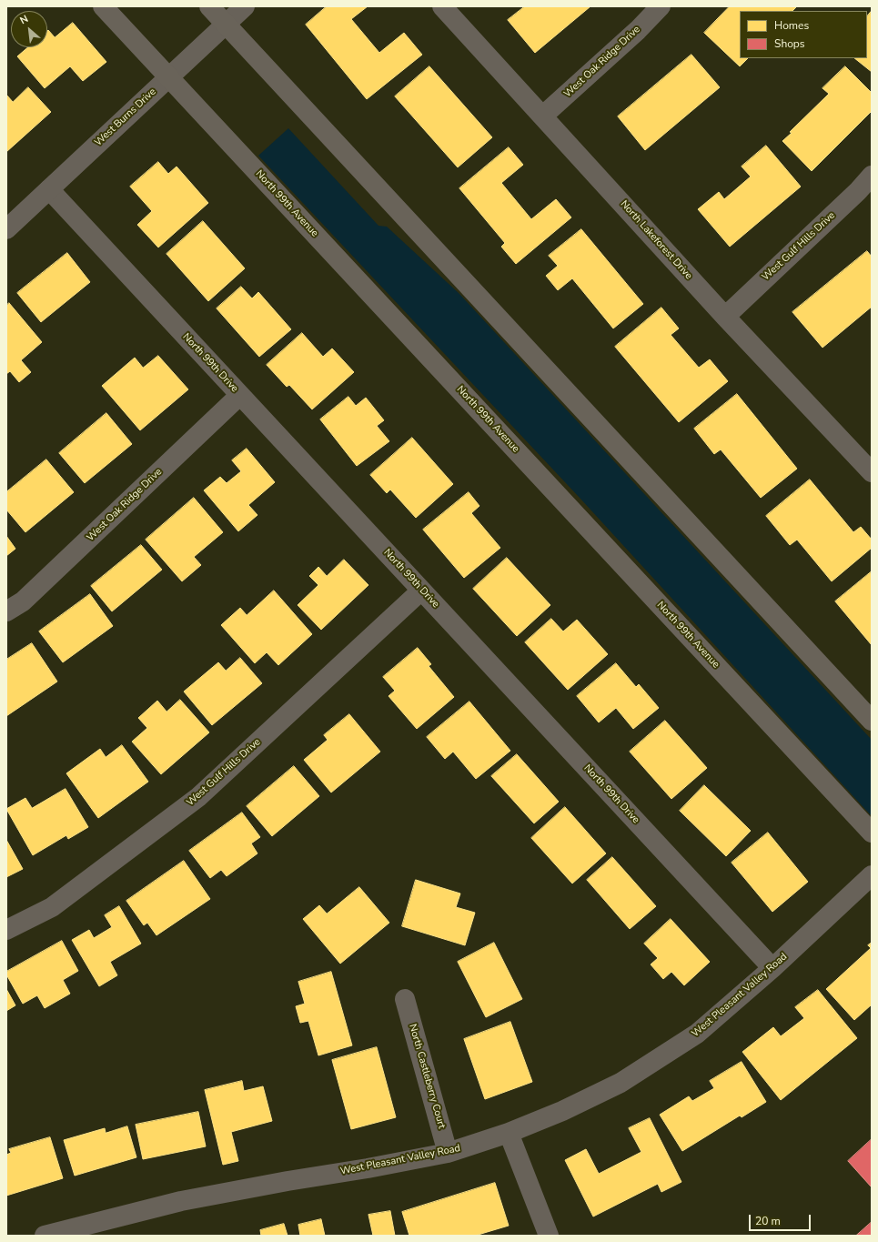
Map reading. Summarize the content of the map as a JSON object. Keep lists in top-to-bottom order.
{
  "streets": {
    "main road": ["North 99th Avenue"],
    "street": [
      "West Oak Ridge Drive",
      "West Burns Drive",
      "North Lakeforest Drive",
      "West Gulf Hills Drive",
      "North 99th Drive",
      "West Pleasant Valley Road",
      "North Castleberry Court"
    ]
  },
  "crossings": [
    ["West Oak Ridge Drive", "North Lakeforest Drive"],
    ["West Oak Ridge Drive", "North 99th Drive"],
    ["West Burns Drive", "North 99th Avenue"],
    ["West Burns Drive", "North 99th Drive"],
    ["North Lakeforest Drive", "West Gulf Hills Drive"],
    ["West Gulf Hills Drive", "North 99th Drive"],
    ["North 99th Drive", "West Pleasant Valley Road"],
    ["West Pleasant Valley Road", "North Castleberry Court"]
  ],
  "legend": ["Homes", "Shops"],
  "scale_bar": "20 m",
  "north": "top left"
}
